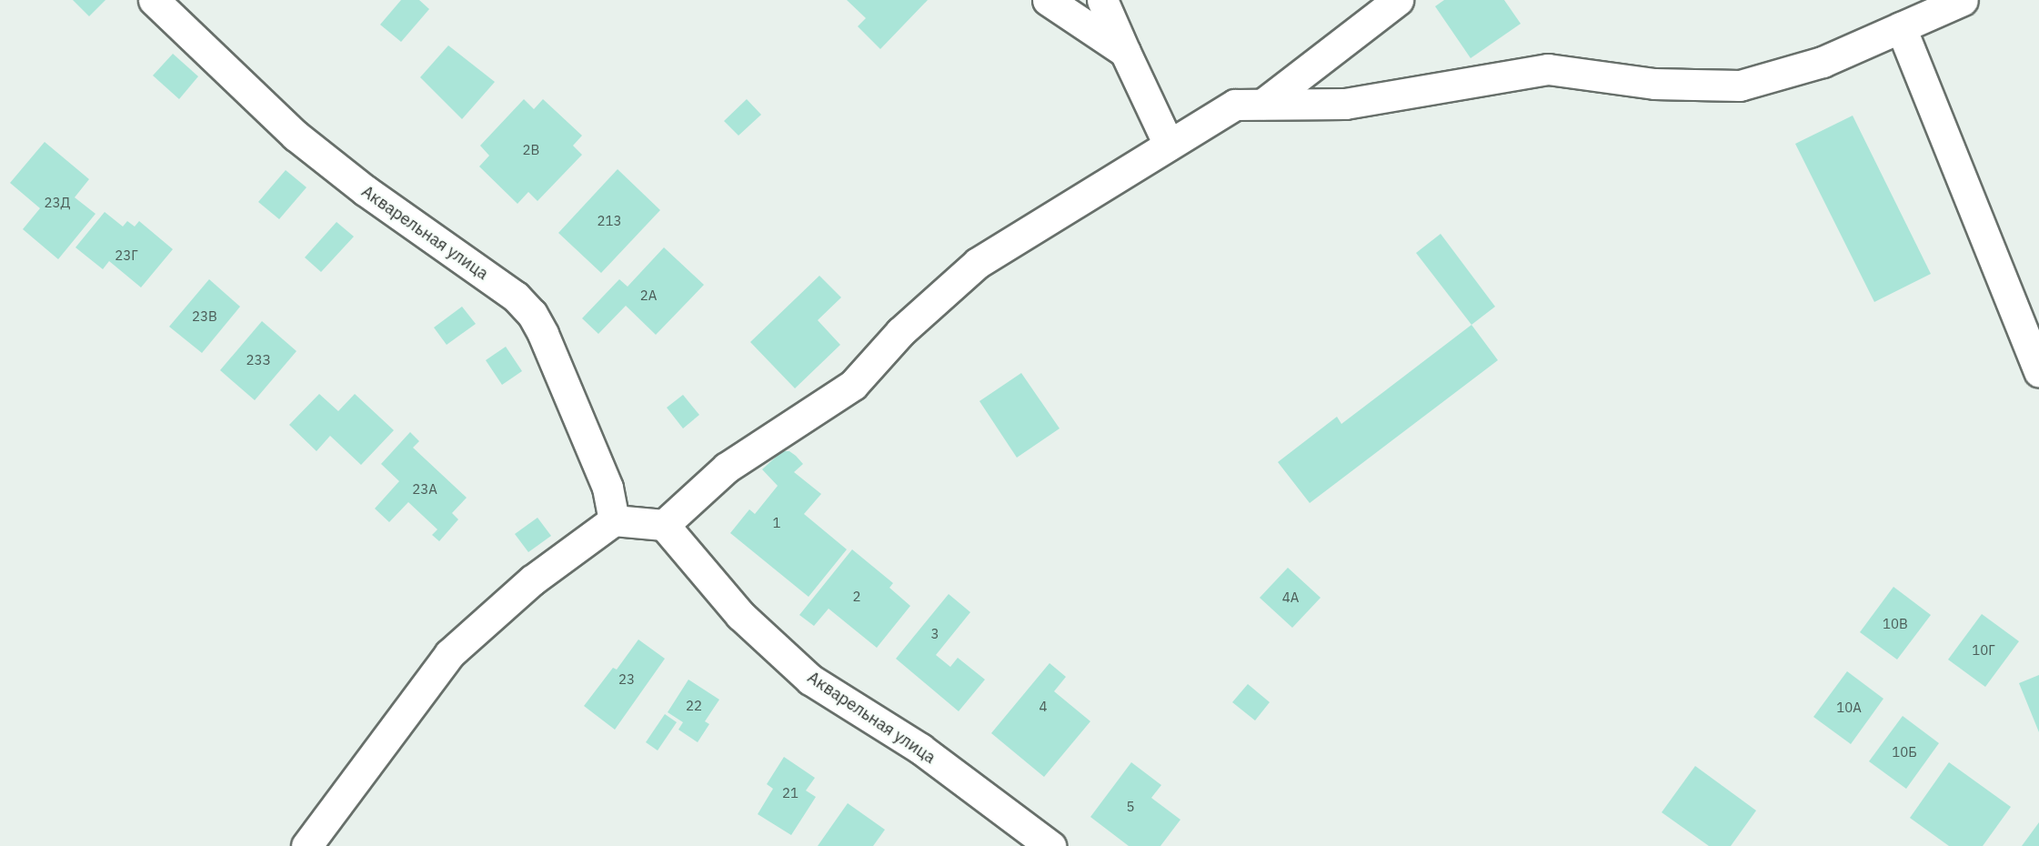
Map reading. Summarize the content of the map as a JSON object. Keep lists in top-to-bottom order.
{
  "streets": {
    "street": ["Акварельная улица"]
  },
  "house_numbers": [
    "2В",
    "23Д",
    "213",
    "23Г",
    "2А",
    "23В",
    "23З",
    "23А",
    "1",
    "2",
    "4А",
    "10В",
    "3",
    "10Г",
    "23",
    "22",
    "4",
    "10А",
    "10Б",
    "21",
    "5"
  ]
}
